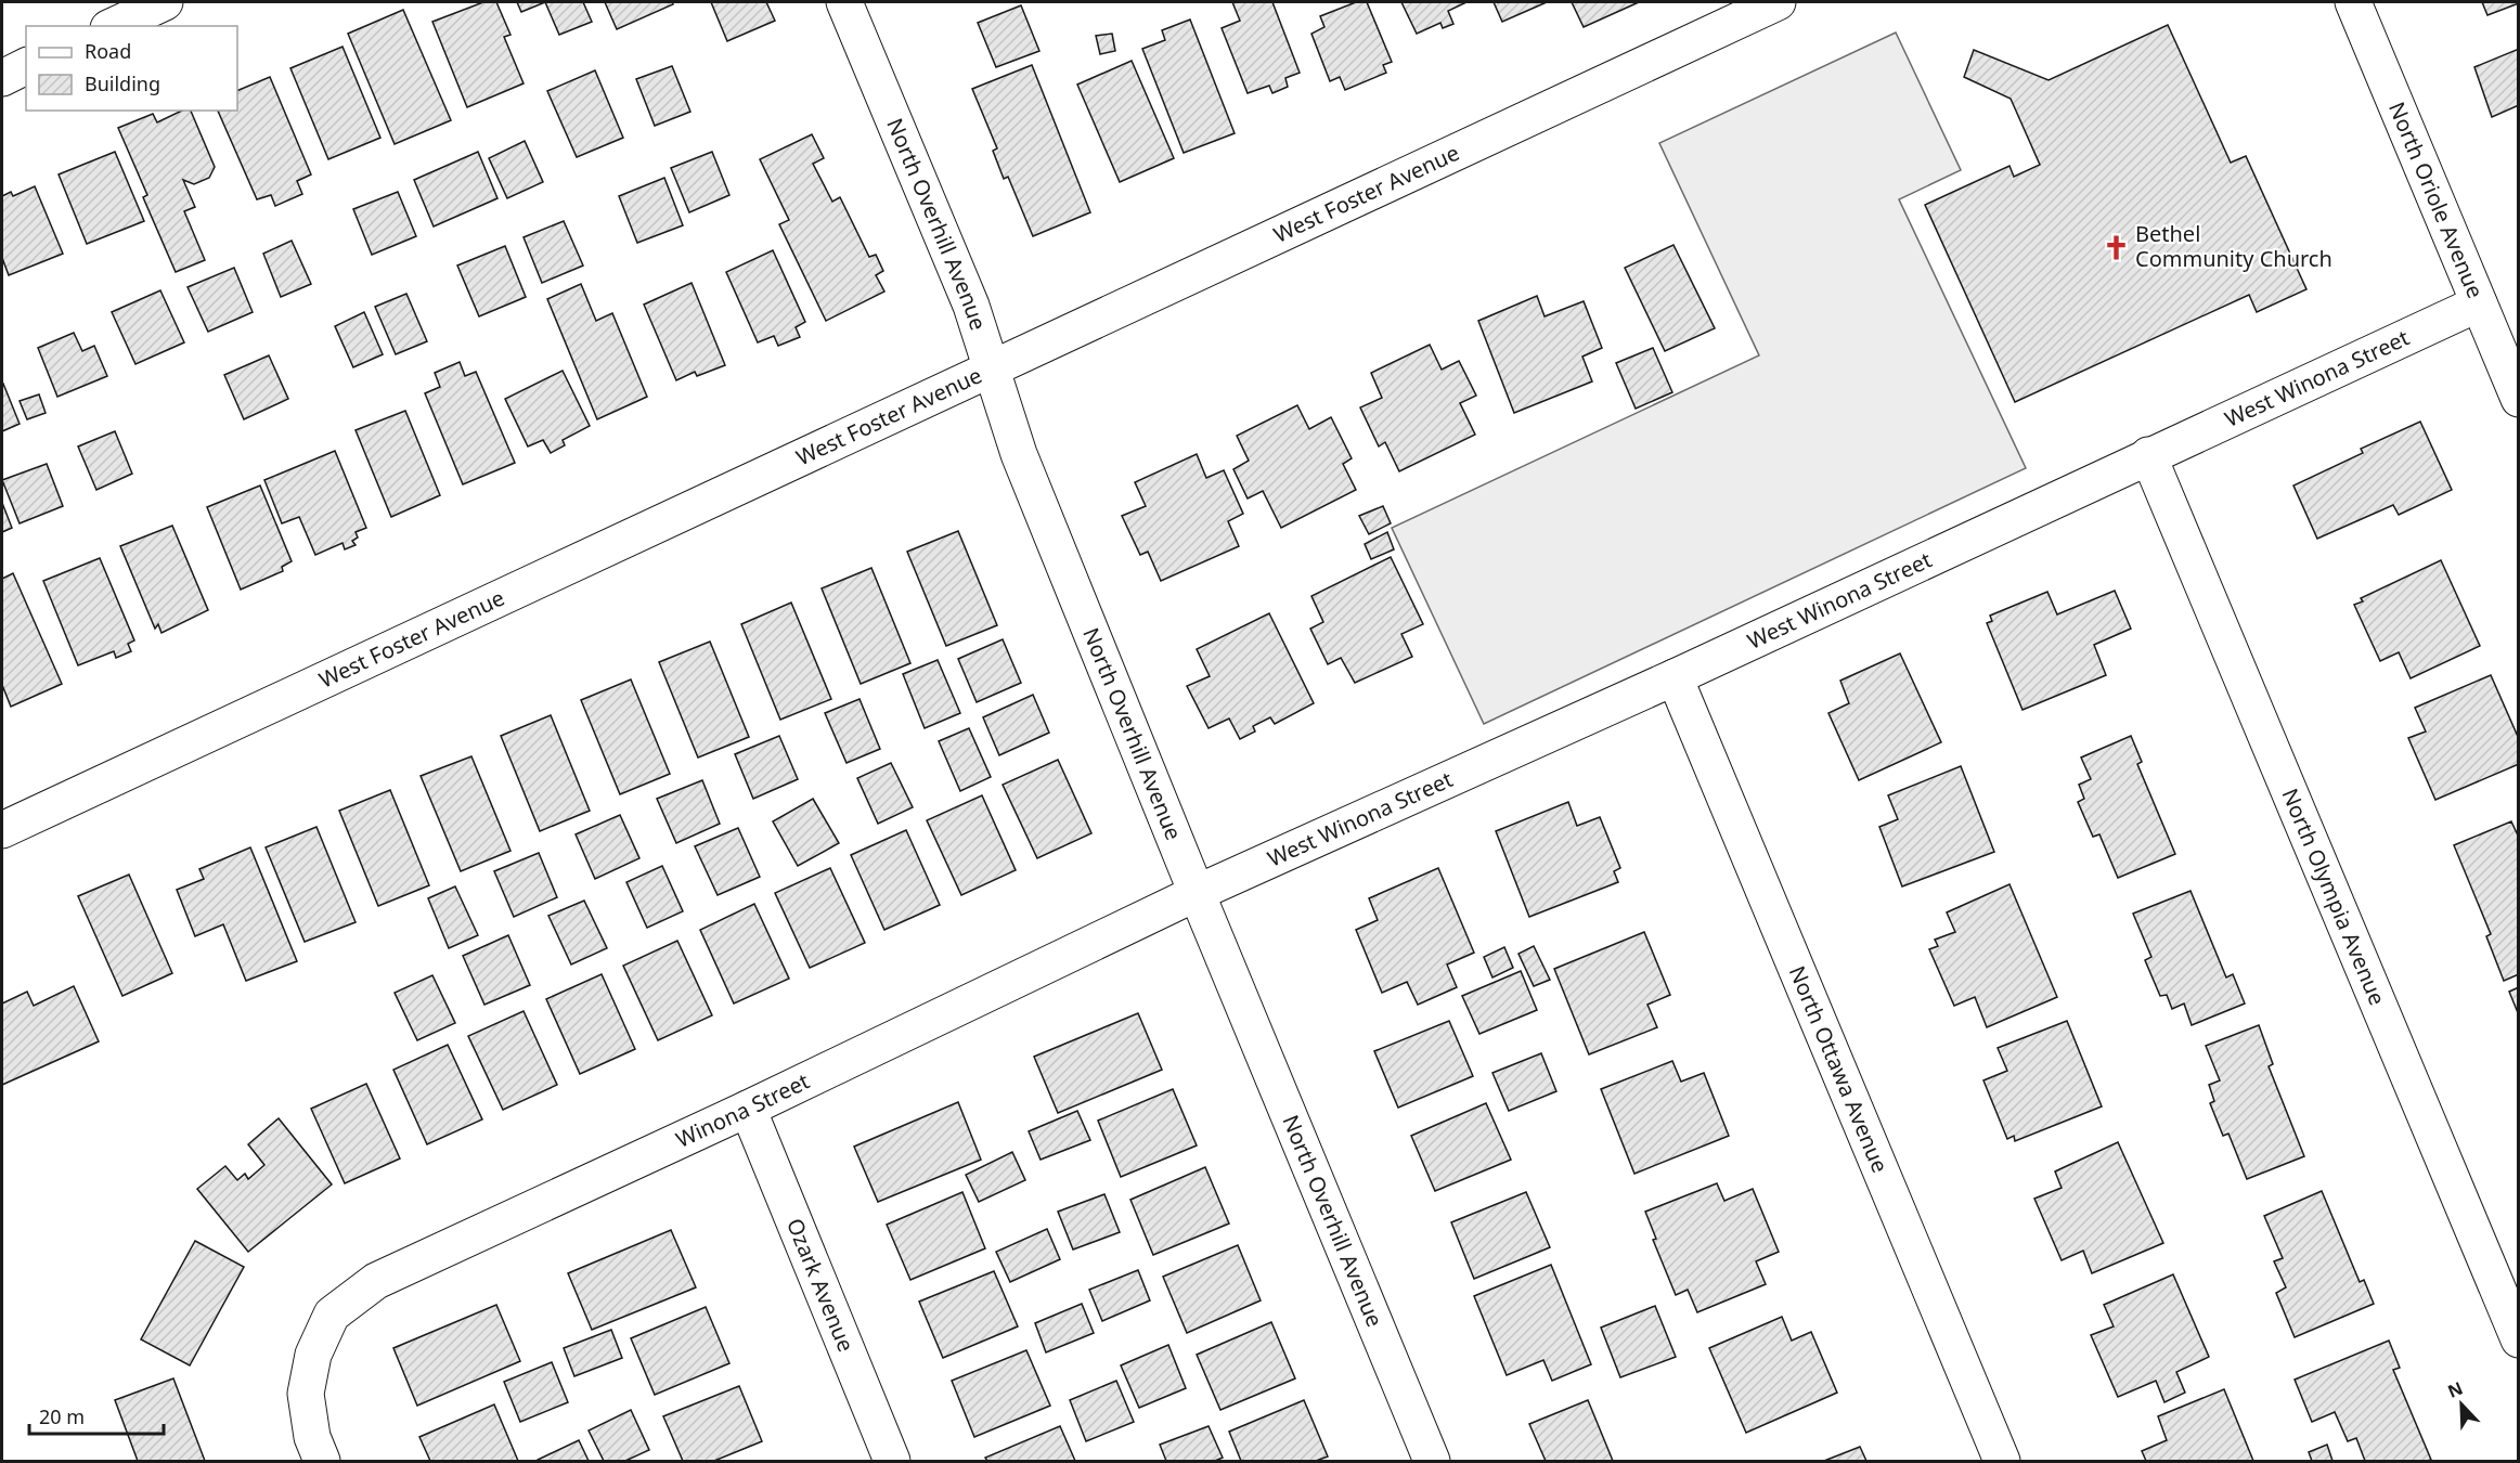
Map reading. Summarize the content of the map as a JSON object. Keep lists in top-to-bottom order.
{
  "streets": {
    "street": [
      "West Foster Avenue",
      "North Oriole Avenue",
      "North Overhill Avenue",
      "West Winona Street",
      "North Olympia Avenue",
      "North Ottawa Avenue",
      "Winona Street",
      "Ozark Avenue"
    ]
  },
  "crossings": [
    ["West Foster Avenue", "North Overhill Avenue"],
    ["North Oriole Avenue", "West Winona Street"],
    ["North Overhill Avenue", "West Winona Street"],
    ["North Overhill Avenue", "Winona Street"],
    ["West Winona Street", "North Olympia Avenue"],
    ["West Winona Street", "North Ottawa Avenue"],
    ["West Winona Street", "Winona Street"],
    ["Winona Street", "Ozark Avenue"]
  ],
  "places": {
    "church": ["Bethel Community Church"]
  },
  "legend": ["Road", "Building"],
  "scale_bar": "20 m",
  "north": "top left"
}
